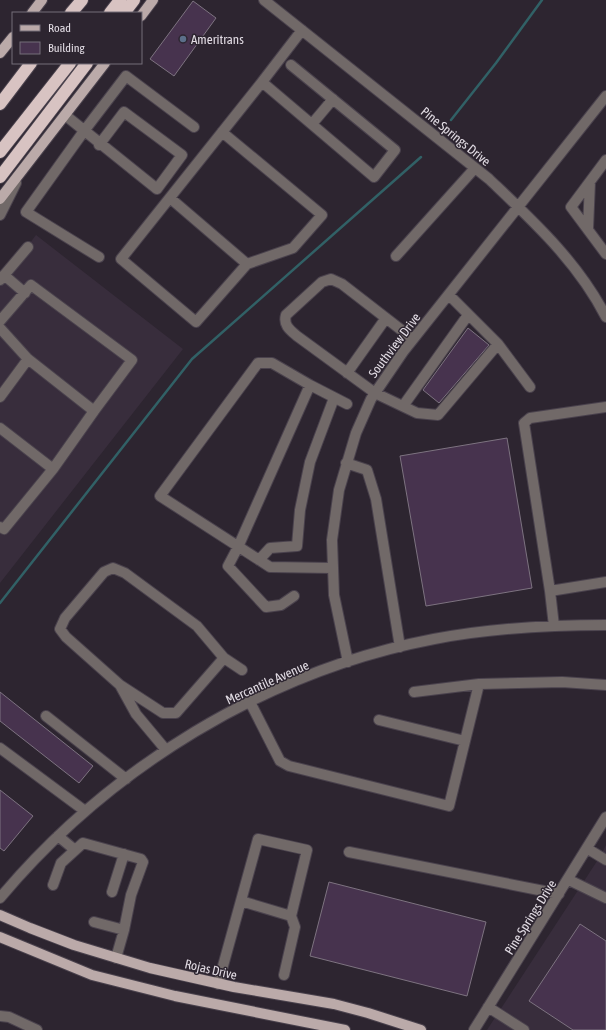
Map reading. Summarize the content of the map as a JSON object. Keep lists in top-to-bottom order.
{
  "streets": {
    "main road": ["Rojas Drive"],
    "street": ["Pine Springs Drive", "Southview Drive", "Mercantile Avenue"]
  },
  "crossings": [
    ["Pine Springs Drive", "Southview Drive"],
    ["Southview Drive", "Mercantile Avenue"]
  ],
  "places": ["Ameritrans"],
  "legend": ["Road", "Building"]
}
